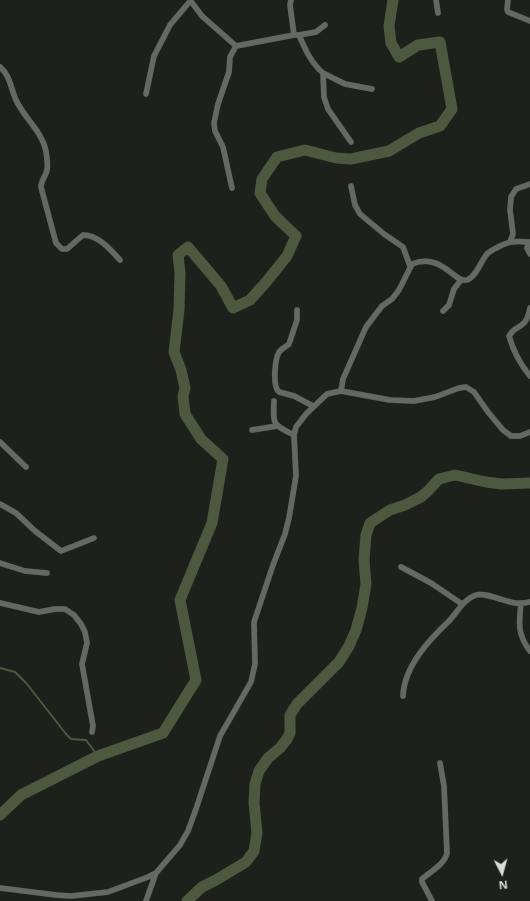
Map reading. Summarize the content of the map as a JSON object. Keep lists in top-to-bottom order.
{
  "north": "bottom"
}
